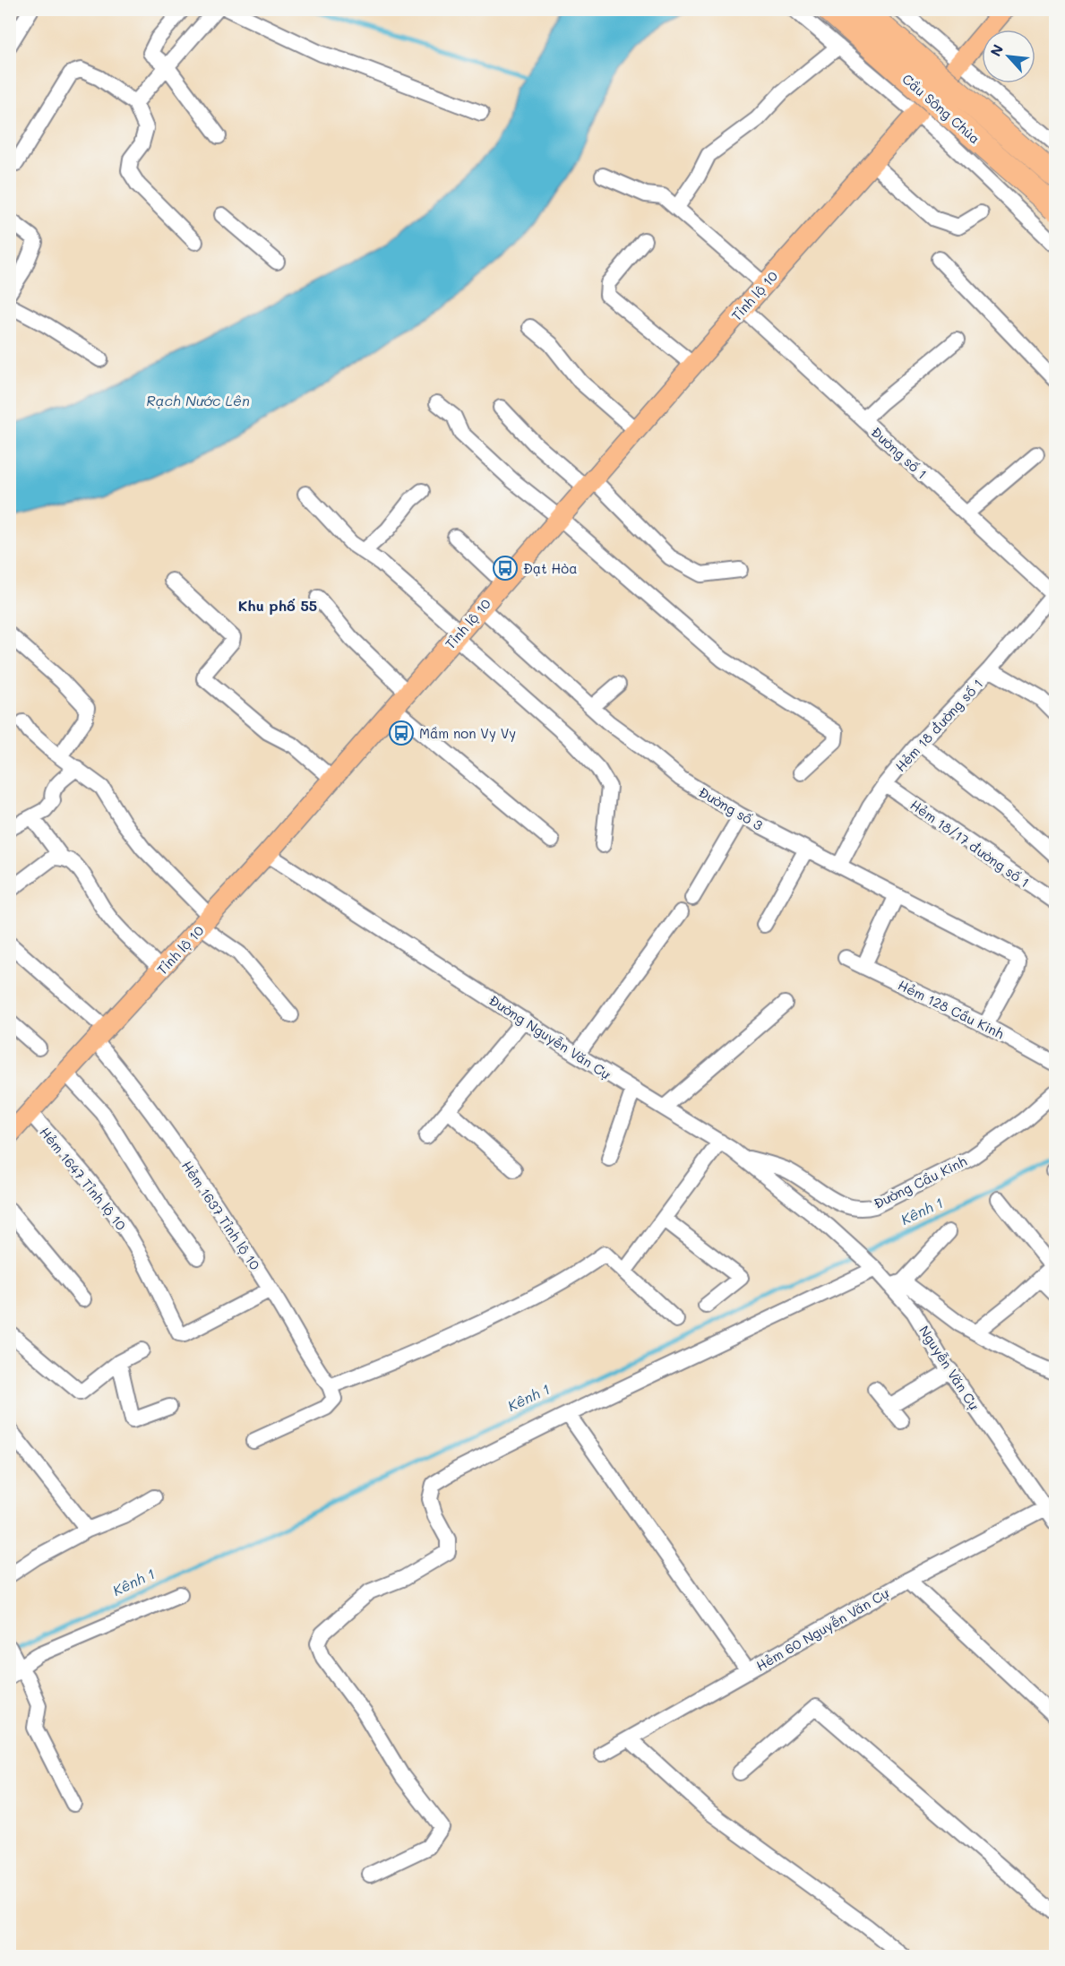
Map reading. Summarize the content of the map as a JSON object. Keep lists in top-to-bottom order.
{
  "streets": {
    "highway": ["Cầu Sông Chùa"],
    "main road": ["Tỉnh lộ 10"],
    "street": [
      "Đường số 1",
      "Hẻm 18 đường số 1",
      "Đường số 3",
      "Hẻm 18/17 đường số 1",
      "Hẻm 128 Cầu Kinh",
      "Đường Nguyễn Văn Cự",
      "Hẻm 1647 Tỉnh lộ 10",
      "Đường Cầu Kinh",
      "Hẻm 1637 Tỉnh lộ 10",
      "Nguyễn Văn Cự",
      "Hẻm 60 Nguyễn Văn Cự"
    ]
  },
  "crossings": [
    ["Tỉnh lộ 10", "Đường số 1"],
    ["Tỉnh lộ 10", "Đường số 3"],
    ["Tỉnh lộ 10", "Đường Nguyễn Văn Cự"],
    ["Tỉnh lộ 10", "Hẻm 1647 Tỉnh lộ 10"],
    ["Tỉnh lộ 10", "Hẻm 1637 Tỉnh lộ 10"],
    ["Đường số 1", "Hẻm 18 đường số 1"],
    ["Hẻm 18 đường số 1", "Đường số 3"],
    ["Hẻm 18 đường số 1", "Hẻm 18/17 đường số 1"],
    ["Đường số 3", "Hẻm 128 Cầu Kinh"],
    ["Đường Nguyễn Văn Cự", "Đường Cầu Kinh"],
    ["Đường Nguyễn Văn Cự", "Nguyễn Văn Cự"],
    ["Hẻm 1647 Tỉnh lộ 10", "Hẻm 1637 Tỉnh lộ 10"],
    ["Nguyễn Văn Cự", "Hẻm 60 Nguyễn Văn Cự"]
  ],
  "districts": ["Khu phố 55"],
  "water": ["Rạch Nước Lên", "Kênh 1"],
  "places": {
    "bus stop": ["Đạt Hòa", "Mầm non Vy Vy"]
  },
  "north": "top left"
}
